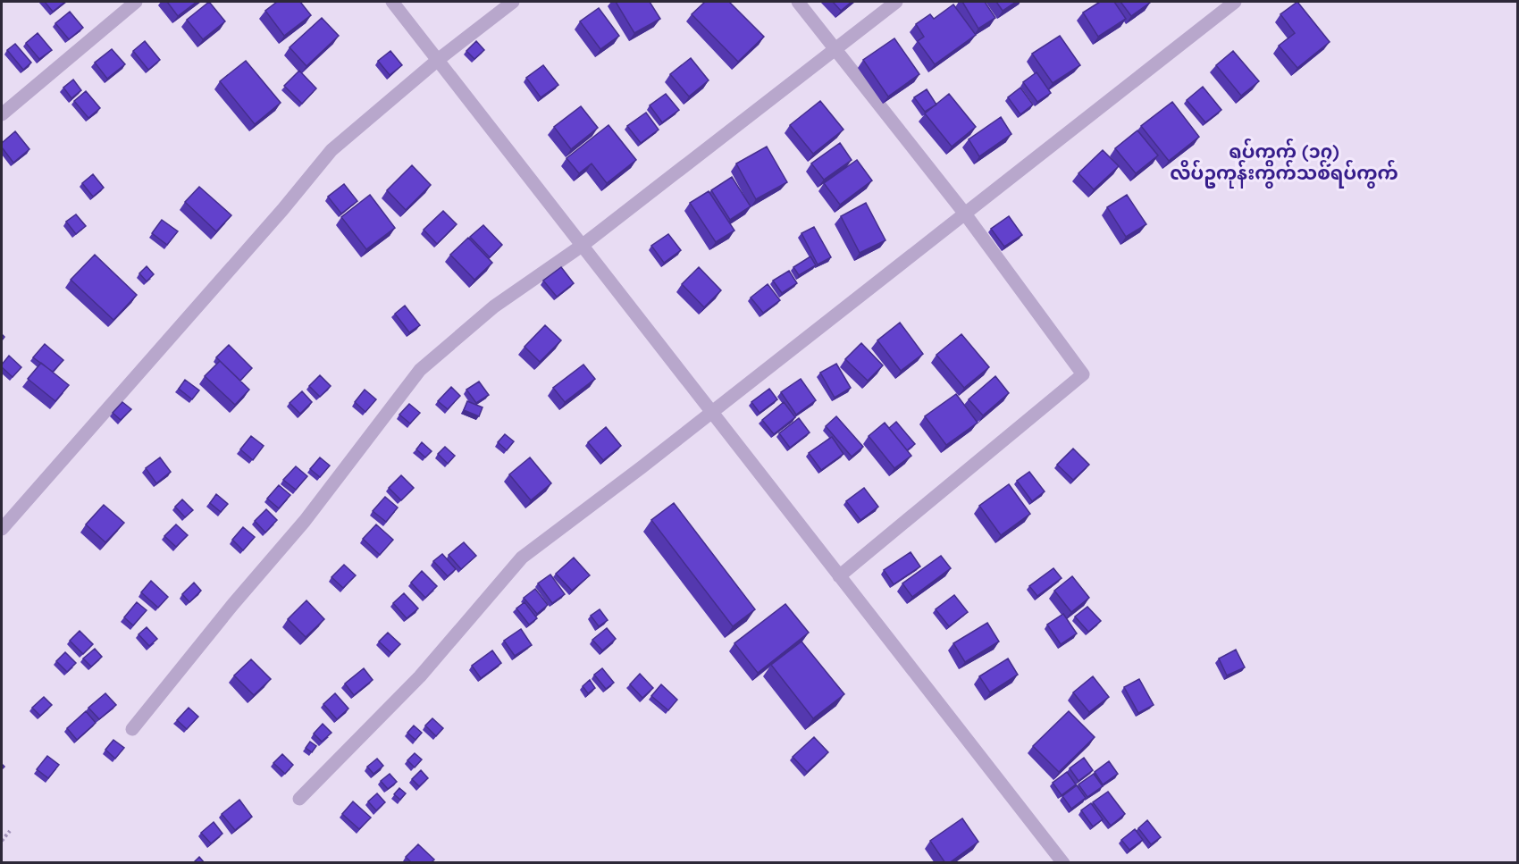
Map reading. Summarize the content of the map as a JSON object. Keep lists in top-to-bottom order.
{
  "districts": ["ရပ်ကွက် (၁၇) လိပ်ဥကုန်းကွက်သစ်ရပ်ကွက်"]
}
